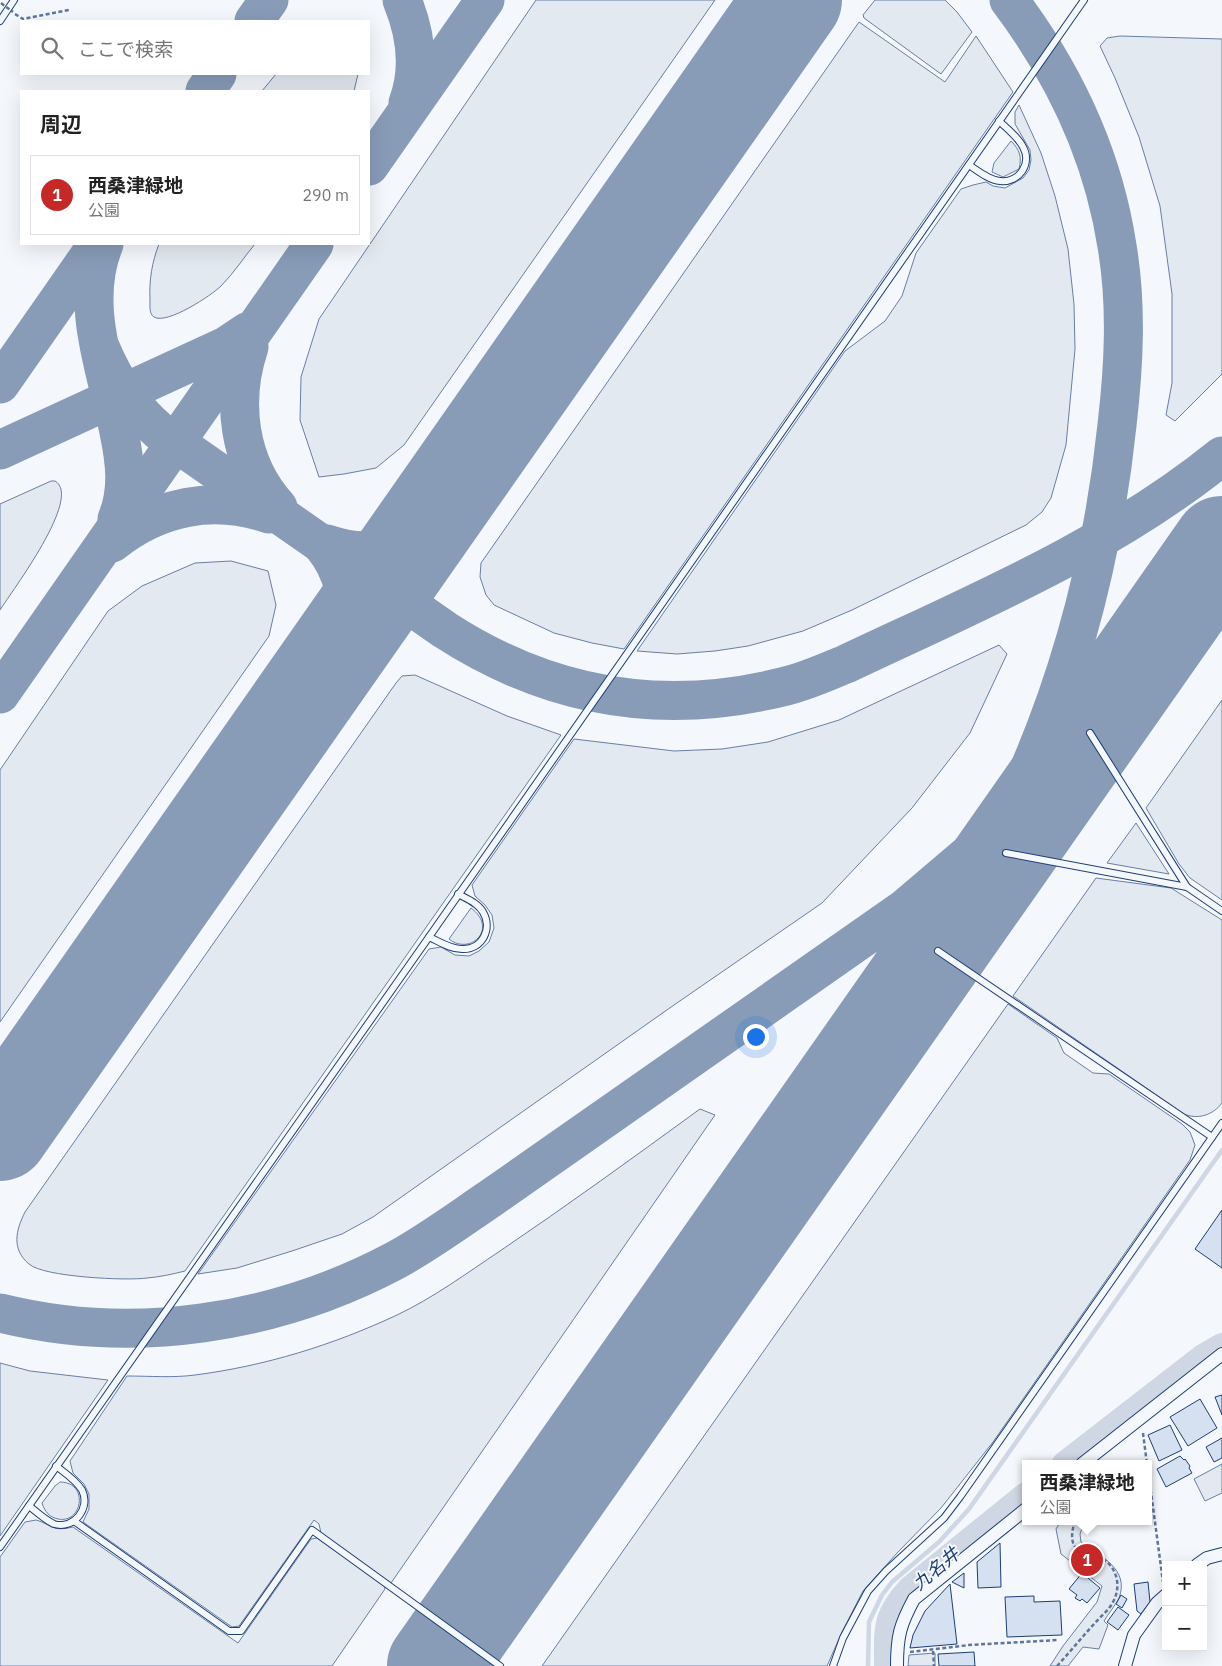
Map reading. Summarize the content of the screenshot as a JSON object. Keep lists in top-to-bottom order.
{
  "water": ["九名井"],
  "page": {
    "search": "ここで検索",
    "heading": "周辺",
    "list": [
      {
        "mark": "1",
        "name": "西桑津緑地",
        "note": "公園",
        "value": "290 m"
      }
    ],
    "popup": ["西桑津緑地", "公園"],
    "pins": "1",
    "map_buttons": ["+", "−"]
  }
}
